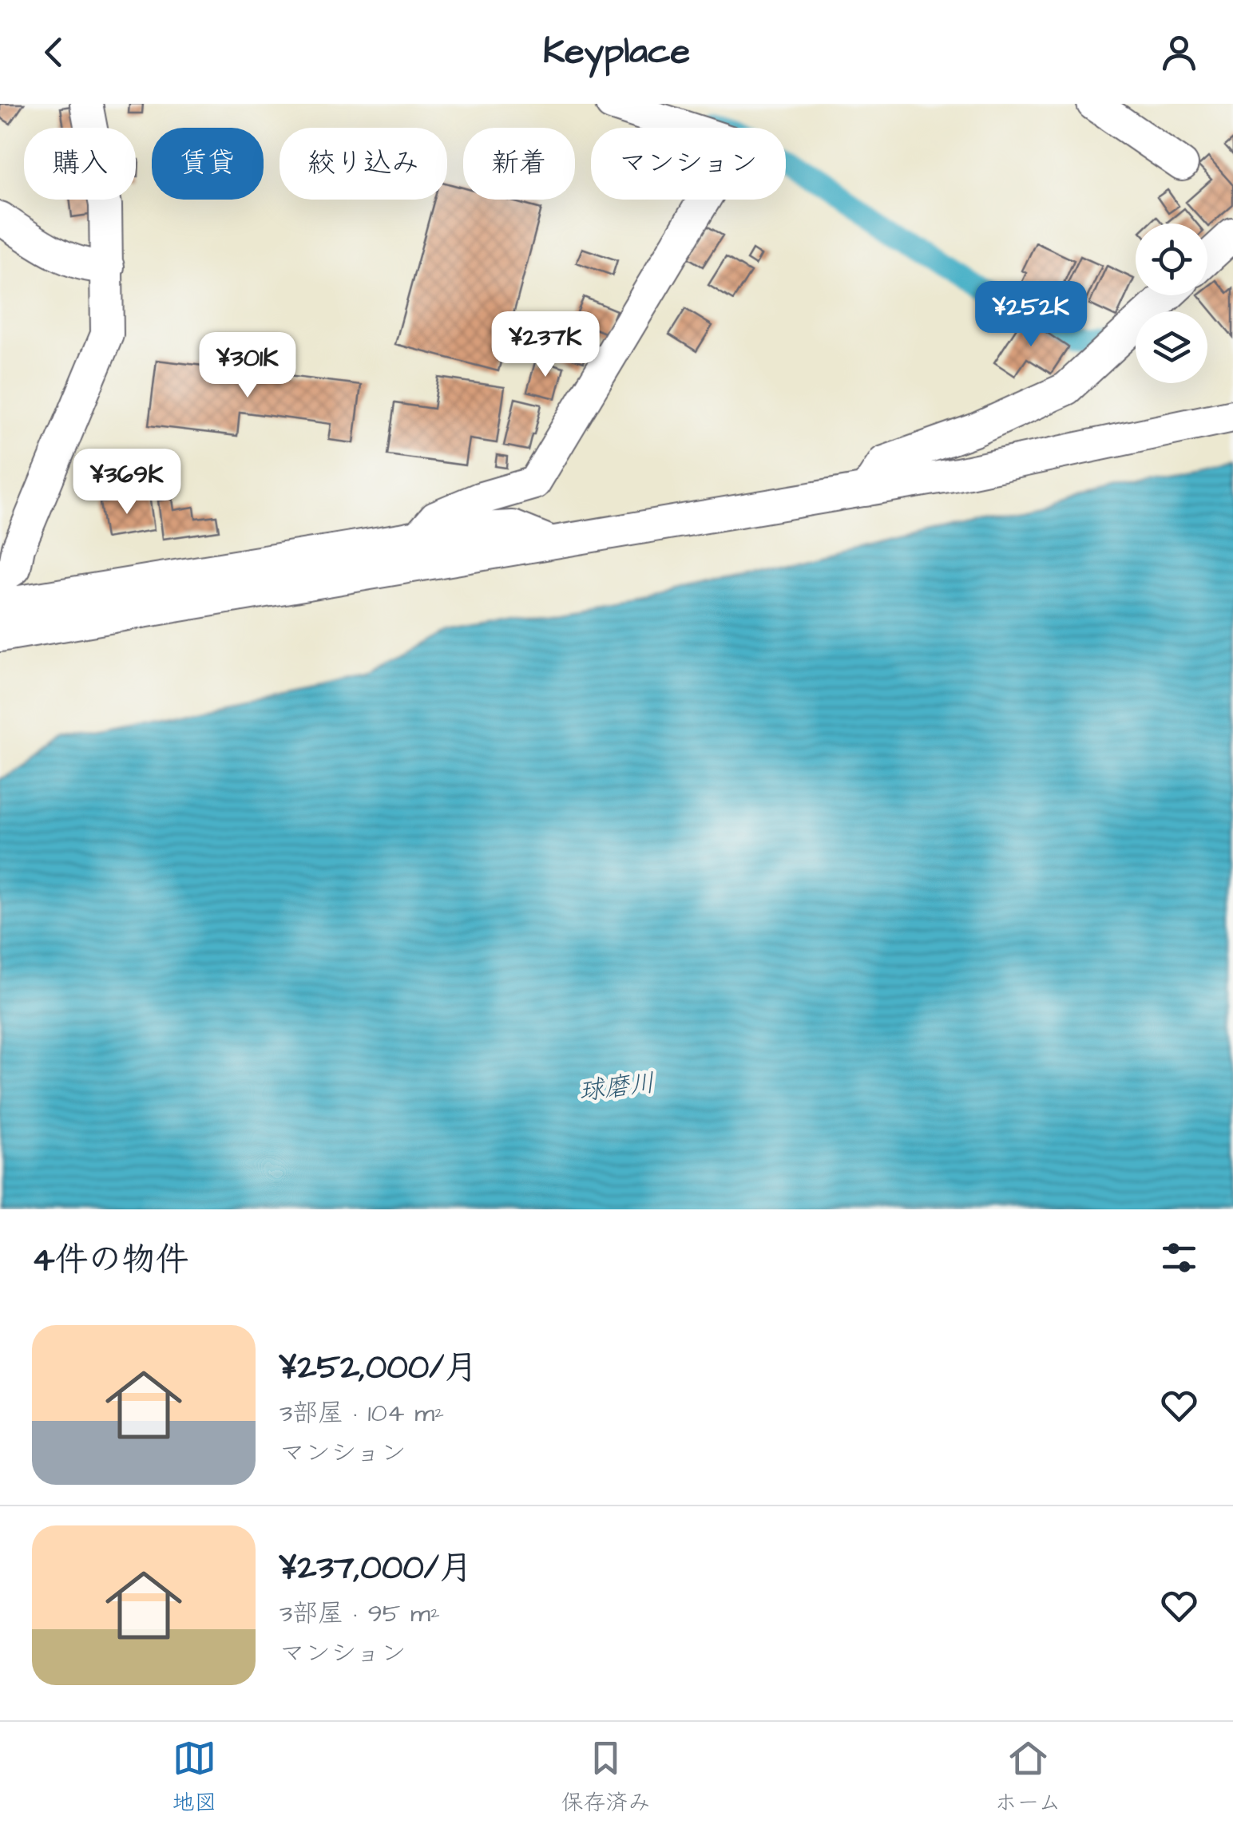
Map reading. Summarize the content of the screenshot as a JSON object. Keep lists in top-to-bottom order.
{
  "water": ["球磨川"],
  "page": {
    "header": "Keyplace",
    "chip": [
      "購入",
      "賃貸",
      "絞り込み",
      "新着",
      "マンション"
    ],
    "price": [
      "¥252K",
      "¥237K",
      "¥301K",
      "¥369K"
    ],
    "heading": "4件の物件",
    "list": [
      {
        "name": "¥252,000/月",
        "note": "3部屋 · 104 m² · マンション"
      },
      {
        "name": "¥237,000/月",
        "note": "3部屋 · 95 m² · マンション"
      }
    ],
    "tabs": ["地図", "保存済み", "ホーム"]
  }
}
